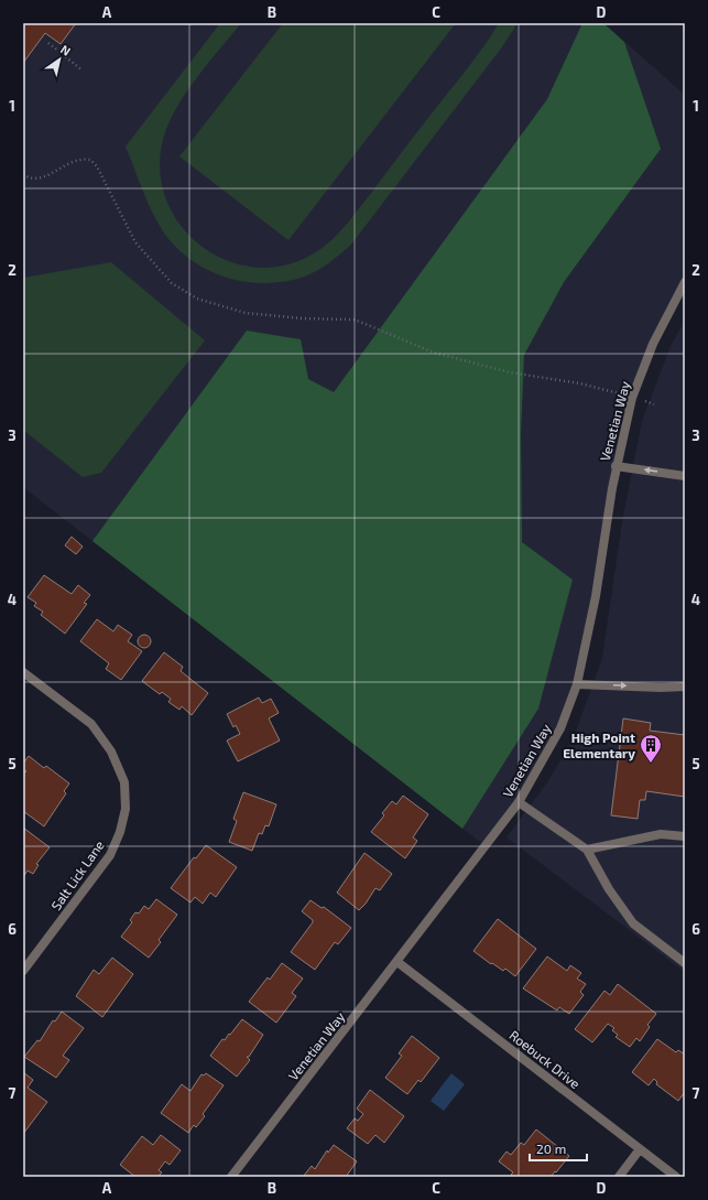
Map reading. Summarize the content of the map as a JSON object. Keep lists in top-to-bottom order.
{
  "streets": {
    "street": ["Venetian Way", "Salt Lick Lane", "Roebuck Drive"]
  },
  "crossings": [
    ["Venetian Way", "Roebuck Drive"]
  ],
  "places": {
    "building": ["High Point Elementary"]
  },
  "scale_bar": "20 m",
  "north": "top right",
  "grid": {
    "columns": [
      "A",
      "B",
      "C",
      "D"
    ],
    "rows": [
      "1",
      "2",
      "3",
      "4",
      "5",
      "6",
      "7"
    ]
  }
}
